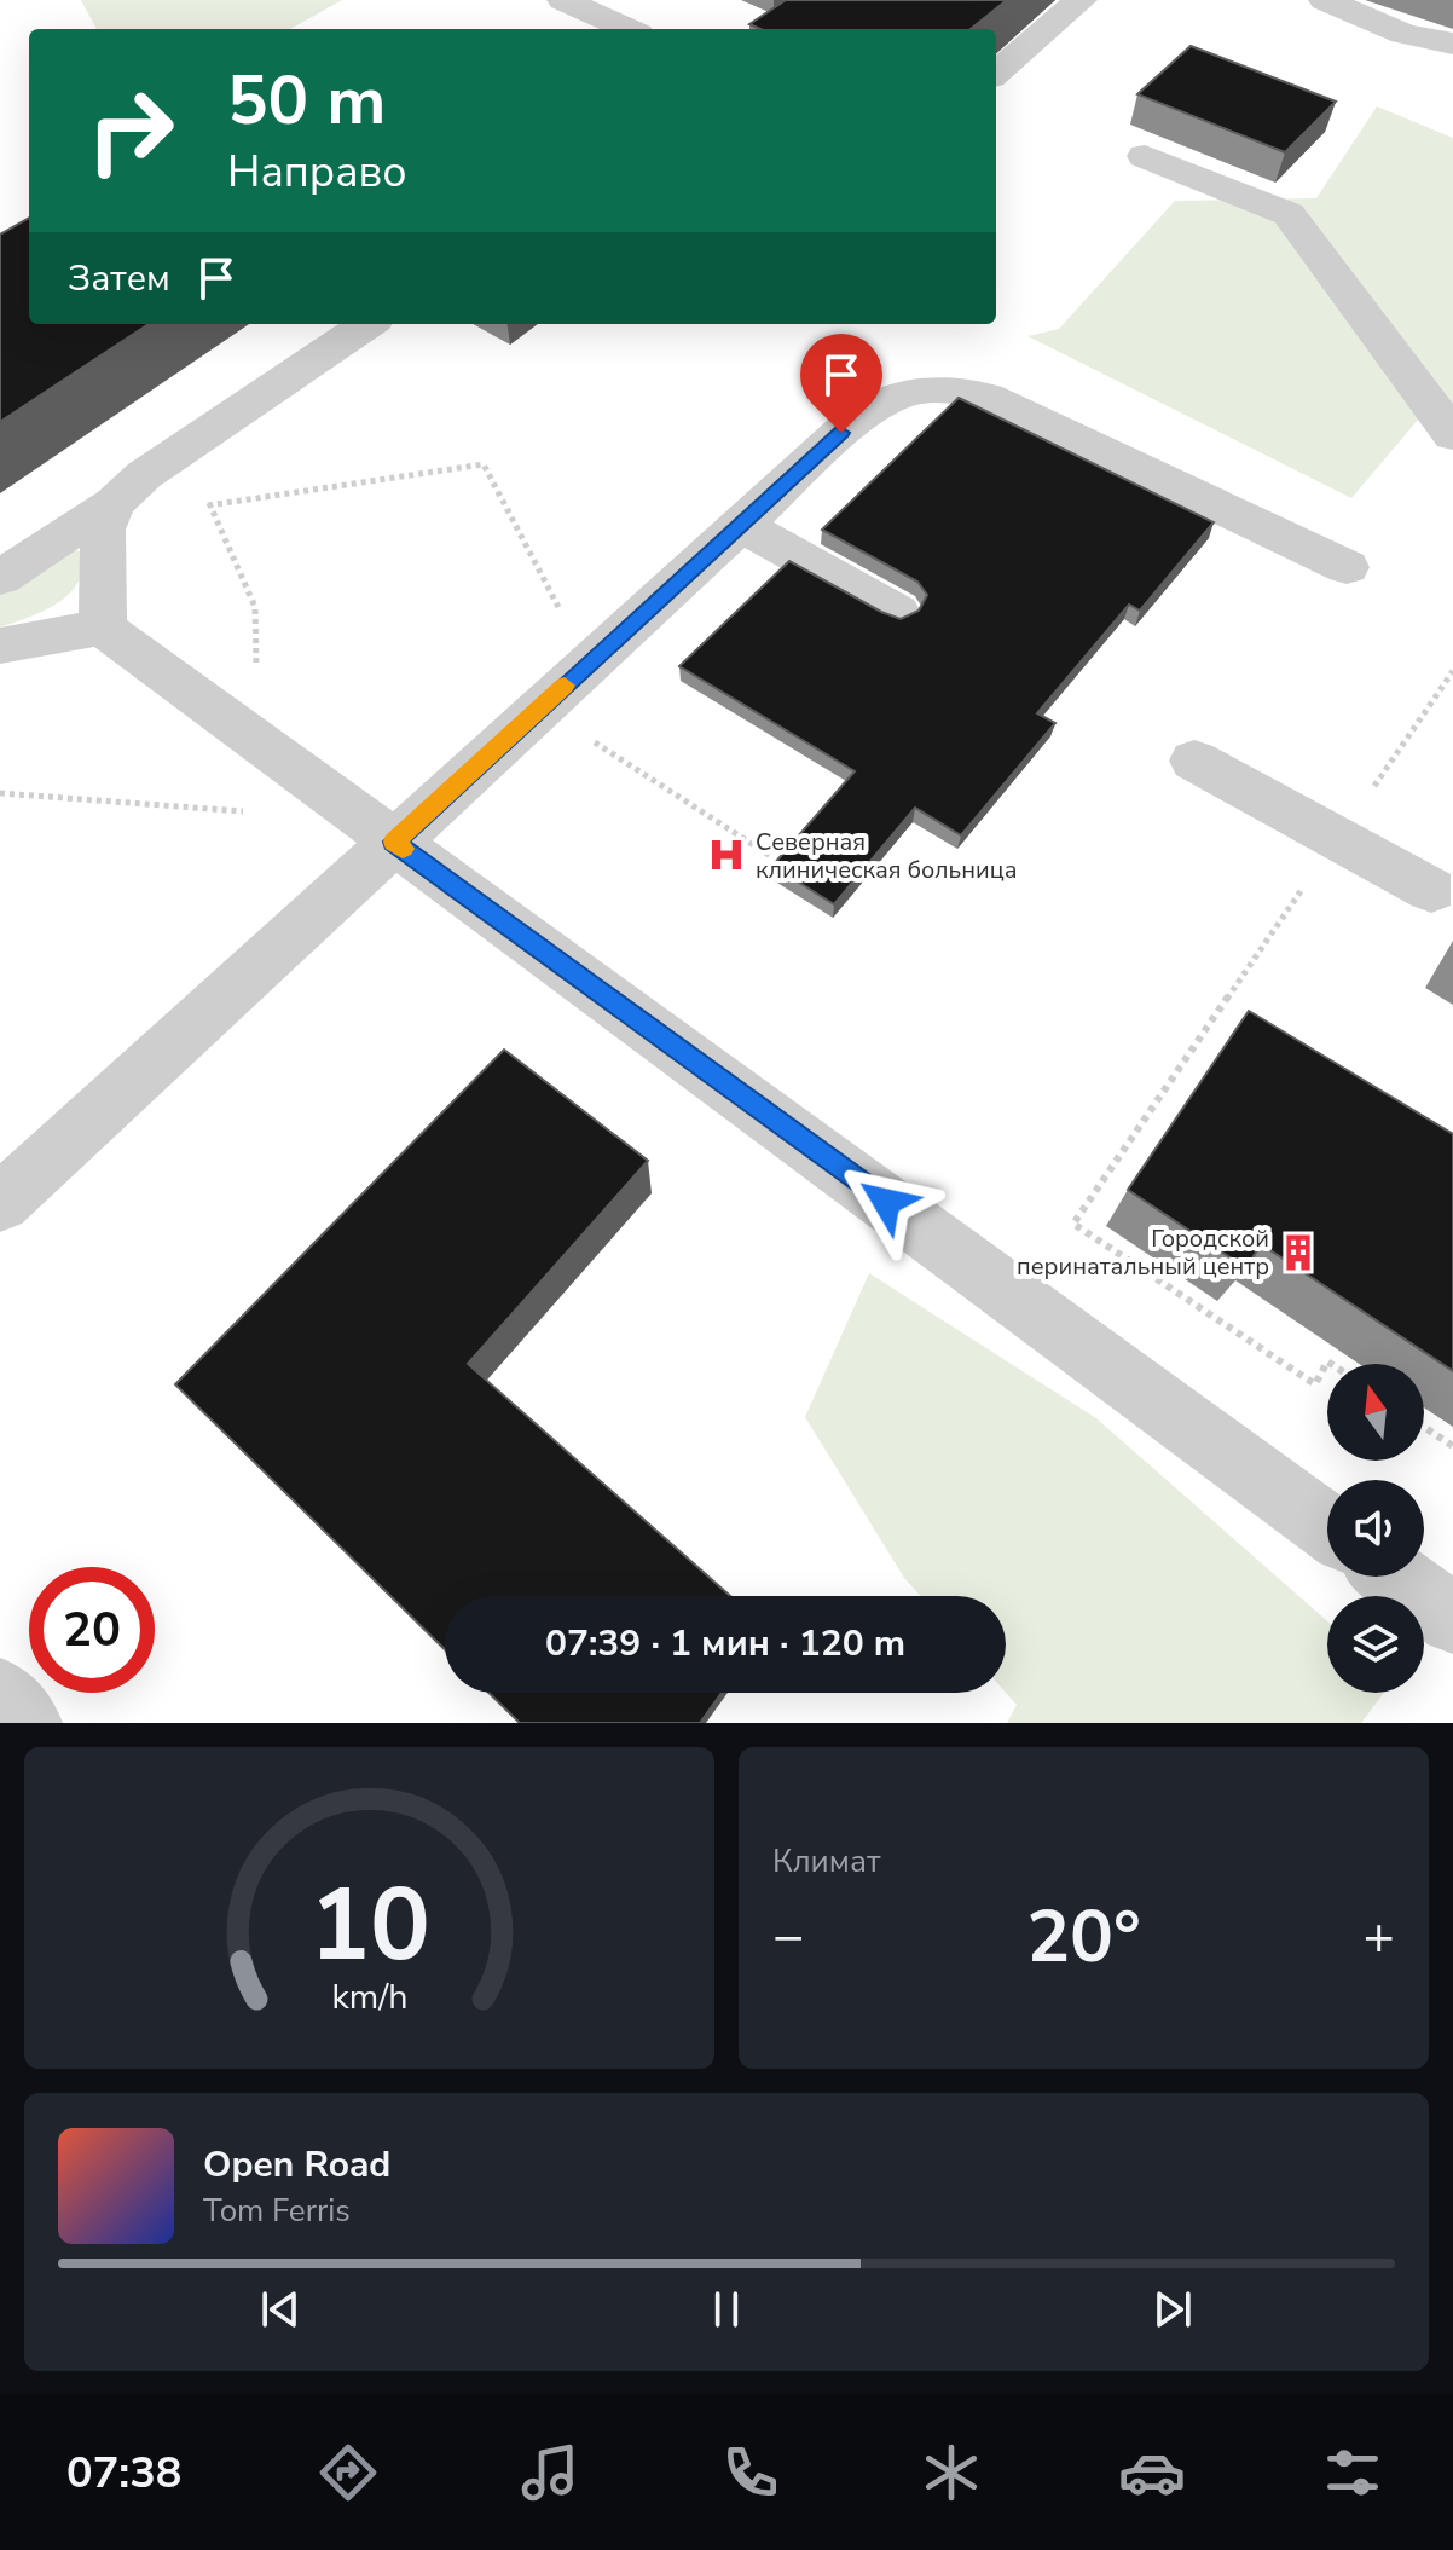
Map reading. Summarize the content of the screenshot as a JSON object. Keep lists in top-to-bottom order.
{
  "places": {
    "hospital": ["Северная клиническая больница"],
    "building": ["Городской перинатальный центр"]
  },
  "north": "top",
  "page": {
    "turn": ["50 m", "Направо"],
    "then": "Затем",
    "limit": "20",
    "trip": "07:39 · 1 мин · 120 m",
    "tile": "Климат",
    "heat": ["−", "20°", "+"],
    "song": ["Open Road", "Tom Ferris"],
    "tabs": "07:38",
    "gauge": ["10", "km/h"]
  }
}
